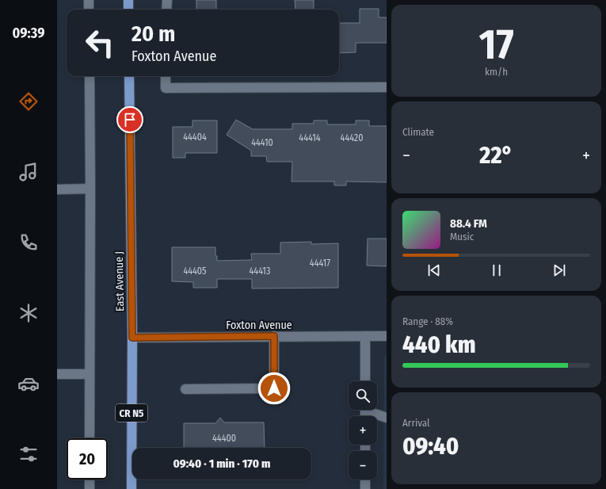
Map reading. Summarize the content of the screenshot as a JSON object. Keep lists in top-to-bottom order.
{
  "streets": {
    "main road": ["East Avenue J", "CR N5"],
    "street": ["Foxton Avenue"]
  },
  "crossings": [
    ["East Avenue J", "Foxton Avenue"]
  ],
  "house_numbers": [
    "44404",
    "44414",
    "44420",
    "44410",
    "44417",
    "44405",
    "44413",
    "44400"
  ],
  "page": {
    "tabs": "09:39",
    "tile": [
      ["17", "km/h"],
      "Climate",
      ["Range · 88%", "440 km"],
      ["Arrival", "09:40"]
    ],
    "turn": ["20 m", "Foxton Avenue"],
    "heat": ["−", "22°", "+"],
    "song": ["88.4 FM", "Music"],
    "map_buttons": ["+", "−"],
    "limit": "20",
    "trip": "09:40 · 1 min · 170 m"
  }
}
